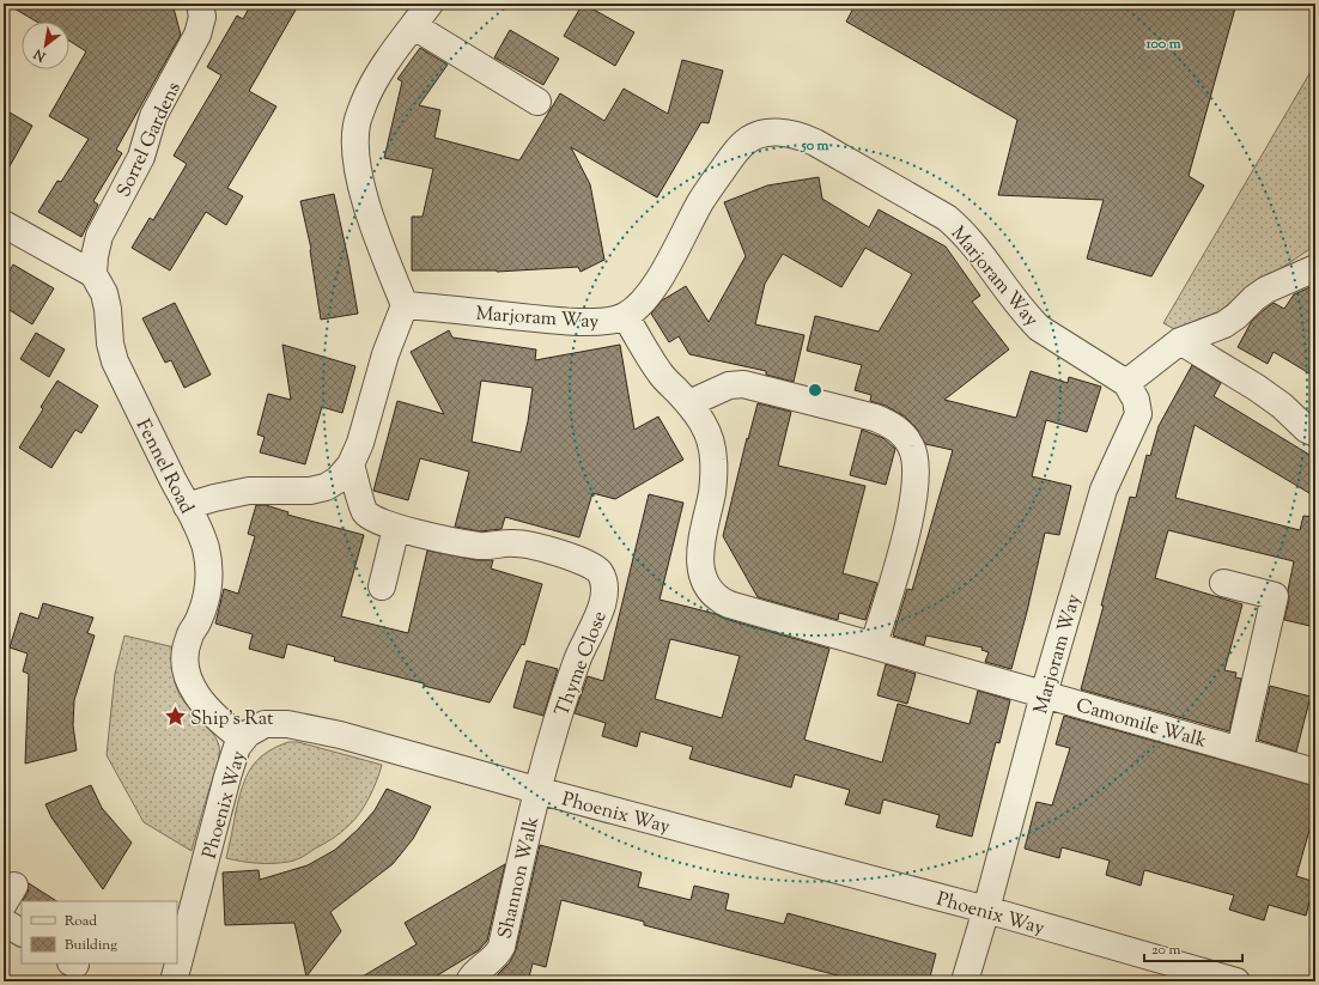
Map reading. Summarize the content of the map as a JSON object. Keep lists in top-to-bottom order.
{
  "streets": {
    "street": [
      "Sorrel Gardens",
      "Marjoram Way",
      "Fennel Road",
      "Thyme Close",
      "Camomile Walk",
      "Phoenix Way",
      "Shannon Walk"
    ]
  },
  "crossings": [
    ["Sorrel Gardens", "Fennel Road"],
    ["Marjoram Way", "Camomile Walk"],
    ["Marjoram Way", "Phoenix Way"],
    ["Fennel Road", "Phoenix Way"],
    ["Thyme Close", "Phoenix Way"],
    ["Thyme Close", "Shannon Walk"],
    ["Phoenix Way", "Shannon Walk"]
  ],
  "places": {
    "place": ["Ship's Rat"]
  },
  "legend": ["Road", "Building"],
  "scale_bar": "20 m",
  "north": "bottom left",
  "rings": ["100 m", "50 m"]
}
